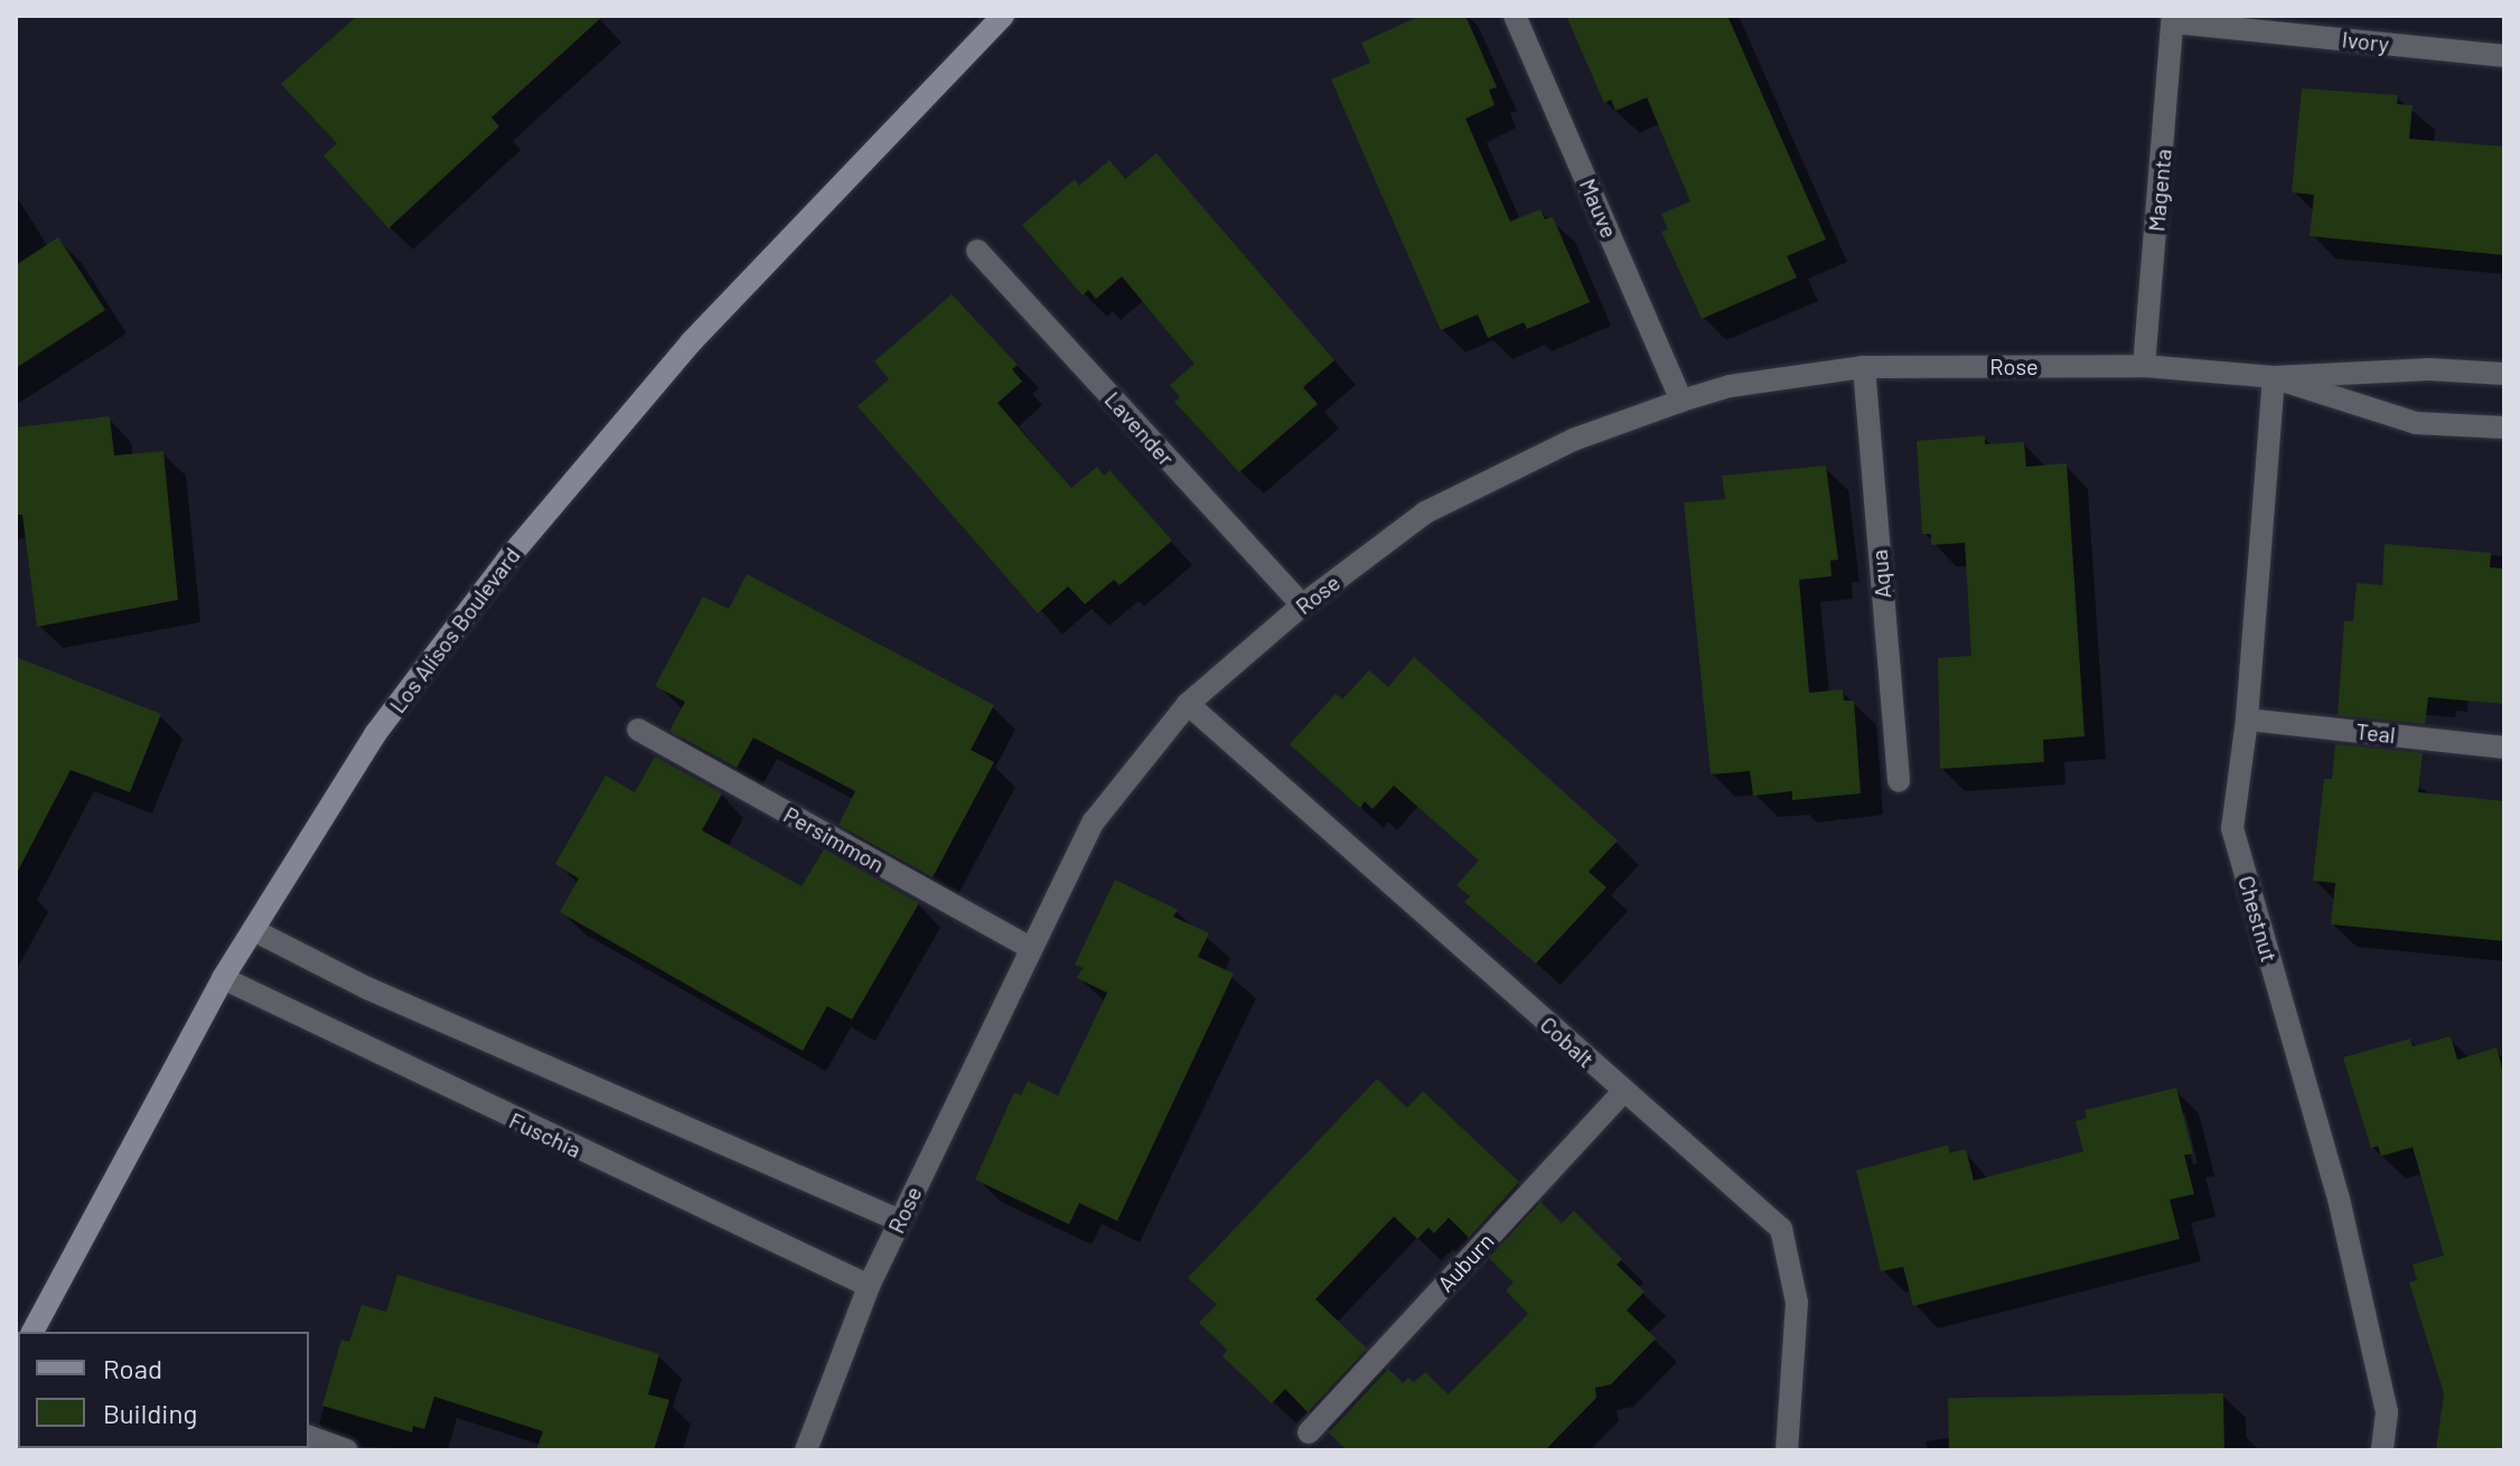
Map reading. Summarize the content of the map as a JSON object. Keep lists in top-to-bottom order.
{
  "streets": {
    "main road": ["Los Alisos Boulevard"],
    "street": [
      "Ivory",
      "Magenta",
      "Mauve",
      "Rose",
      "Lavender",
      "Aqua",
      "Teal",
      "Persimmon",
      "Chestnut",
      "Cobalt",
      "Fuschia",
      "Auburn"
    ]
  },
  "crossings": [
    ["Ivory", "Magenta"],
    ["Magenta", "Rose"],
    ["Mauve", "Rose"],
    ["Rose", "Lavender"],
    ["Rose", "Aqua"],
    ["Rose", "Persimmon"],
    ["Rose", "Chestnut"],
    ["Rose", "Cobalt"],
    ["Rose", "Fuschia"],
    ["Los Alisos Boulevard", "Fuschia"],
    ["Teal", "Chestnut"],
    ["Cobalt", "Auburn"]
  ],
  "legend": ["Road", "Building"]
}
